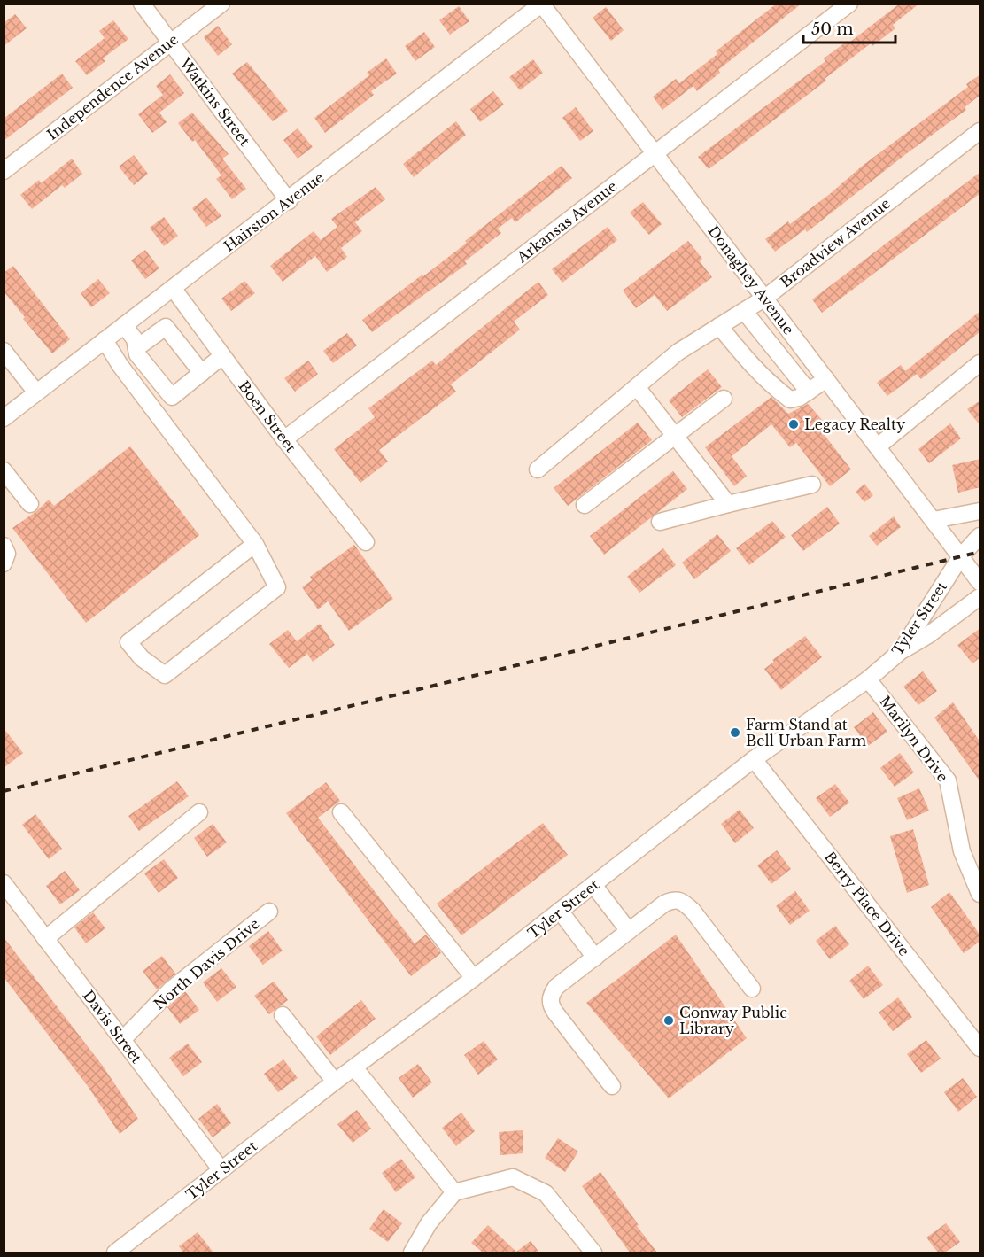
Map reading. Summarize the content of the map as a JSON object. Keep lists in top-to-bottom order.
{
  "streets": {
    "street": [
      "Independence Avenue",
      "Watkins Street",
      "Hairston Avenue",
      "Arkansas Avenue",
      "Broadview Avenue",
      "Donaghey Avenue",
      "Boen Street",
      "Tyler Street",
      "Marilyn Drive",
      "Berry Place Drive",
      "North Davis Drive",
      "Davis Street"
    ]
  },
  "crossings": [
    ["Independence Avenue", "Watkins Street"],
    ["Watkins Street", "Hairston Avenue"],
    ["Hairston Avenue", "Donaghey Avenue"],
    ["Hairston Avenue", "Boen Street"],
    ["Arkansas Avenue", "Donaghey Avenue"],
    ["Arkansas Avenue", "Boen Street"],
    ["Broadview Avenue", "Donaghey Avenue"],
    ["Donaghey Avenue", "Tyler Street"],
    ["Tyler Street", "Marilyn Drive"],
    ["Tyler Street", "Berry Place Drive"],
    ["Tyler Street", "Davis Street"],
    ["North Davis Drive", "Davis Street"]
  ],
  "places": ["Legacy Realty", "Farm Stand at Bell Urban Farm", "Conway Public Library"],
  "scale_bar": "50 m"
}
